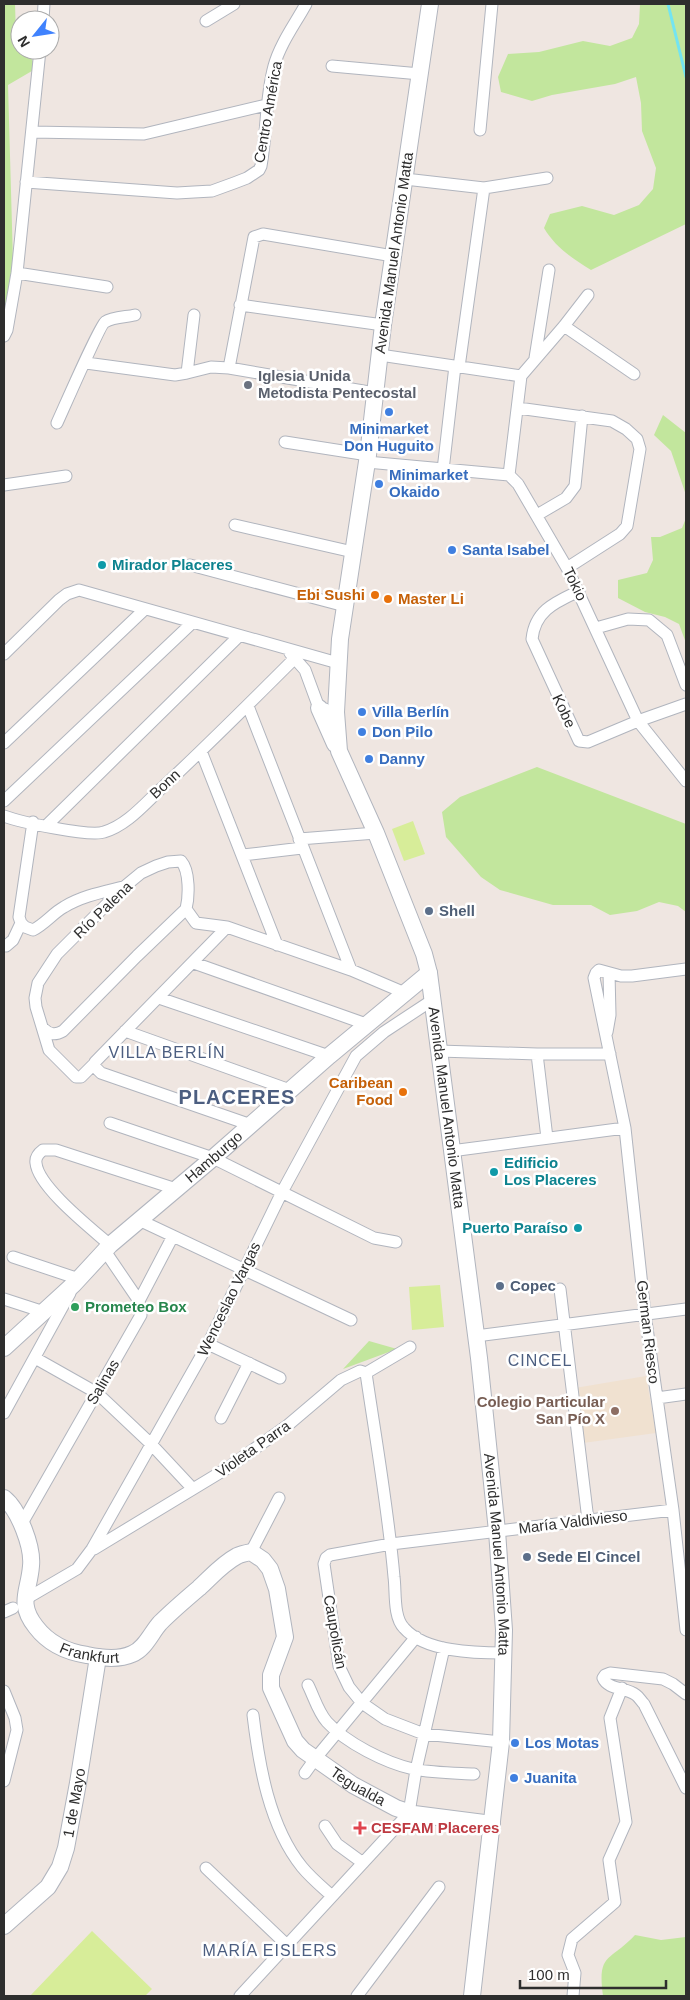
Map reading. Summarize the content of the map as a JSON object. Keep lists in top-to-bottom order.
{
  "streets": {
    "main road": [
      "Avenida Manuel Antonio Matta",
      "Hamburgo",
      "Frankfurt",
      "Tegualda",
      "1 de Mayo"
    ],
    "street": [
      "Centro América",
      "Tokio",
      "Kobe",
      "Bonn",
      "Río Palena",
      "Wenceslao Vargas",
      "German Riesco",
      "Salinas",
      "Violeta Parra",
      "María Valdivieso",
      "Caupolicán"
    ]
  },
  "crossings": [
    ["Avenida Manuel Antonio Matta", "Hamburgo"],
    ["Avenida Manuel Antonio Matta", "Wenceslao Vargas"],
    ["Avenida Manuel Antonio Matta", "María Valdivieso"],
    ["Avenida Manuel Antonio Matta", "Caupolicán"],
    ["Avenida Manuel Antonio Matta", "Tegualda"],
    ["Tokio", "Kobe"],
    ["Wenceslao Vargas", "Violeta Parra"],
    ["Wenceslao Vargas", "Frankfurt"],
    ["German Riesco", "María Valdivieso"],
    ["María Valdivieso", "Caupolicán"],
    ["Frankfurt", "1 de Mayo"]
  ],
  "districts": [
    "VILLA BERLÍN",
    "PLACERES",
    "CINCEL",
    "MARÍA EISLERS"
  ],
  "places": {
    "other": [
      "Iglesia Unida Metodista Pentecostal",
      "Minimarket Don Huguito",
      "Minimarket Okaido",
      "Santa Isabel",
      "Mirador Placeres",
      "Ebi Sushi",
      "Master Li",
      "Villa Berlín",
      "Don Pilo",
      "Danny",
      "Shell",
      "Caribean Food",
      "Edificio Los Placeres",
      "Puerto Paraíso",
      "Copec",
      "Prometeo Box",
      "Colegio Particular San Pío X",
      "Sede El Cincel",
      "Los Motas",
      "Juanita"
    ],
    "health": ["CESFAM Placeres"]
  },
  "scale_bar": "100 m",
  "north": "bottom left"
}
